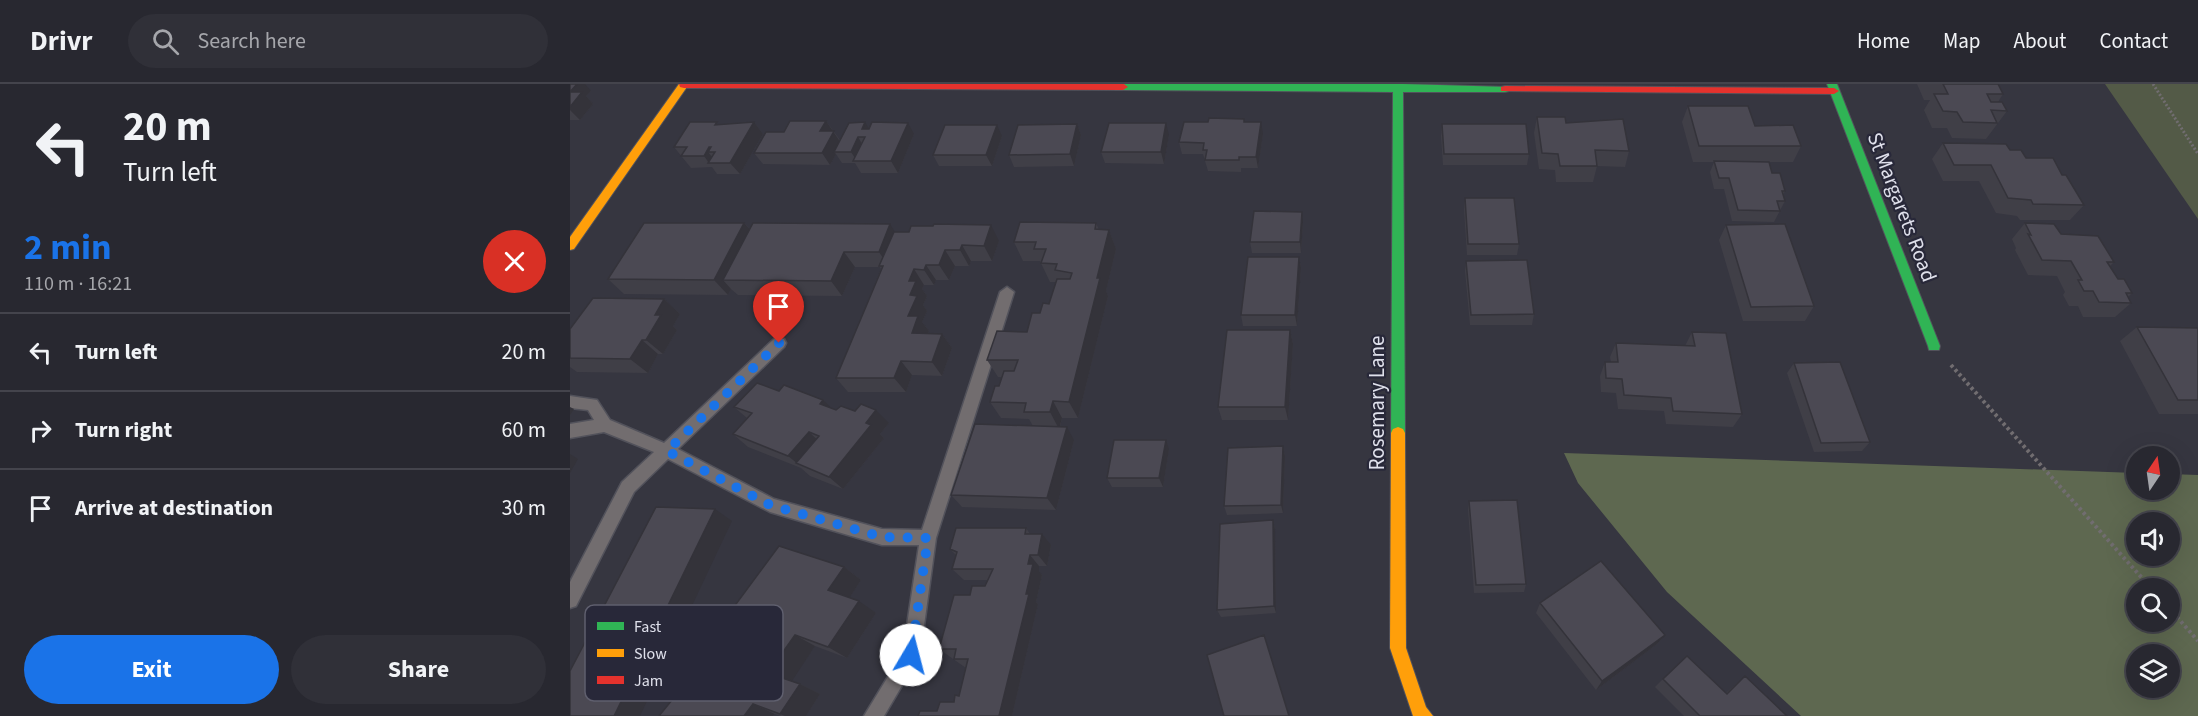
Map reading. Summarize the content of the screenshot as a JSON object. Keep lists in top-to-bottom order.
{
  "streets": {
    "street": ["St Margarets Road", "Rosemary Lane"]
  },
  "legend": ["Fast", "Slow", "Jam"],
  "north": "top",
  "page": {
    "header": "Drivr",
    "search": "Search here",
    "nav": [
      "Home",
      "Map",
      "About",
      "Contact"
    ],
    "turn": ["20 m", "Turn left"],
    "heading": ["2 min", "110 m · 16:21"],
    "list": [
      {
        "name": "Turn left",
        "value": "20 m"
      },
      {
        "name": "Turn right",
        "value": "60 m"
      },
      {
        "name": "Arrive at destination",
        "value": "30 m"
      }
    ],
    "buttons": ["Exit", "Share"]
  }
}
